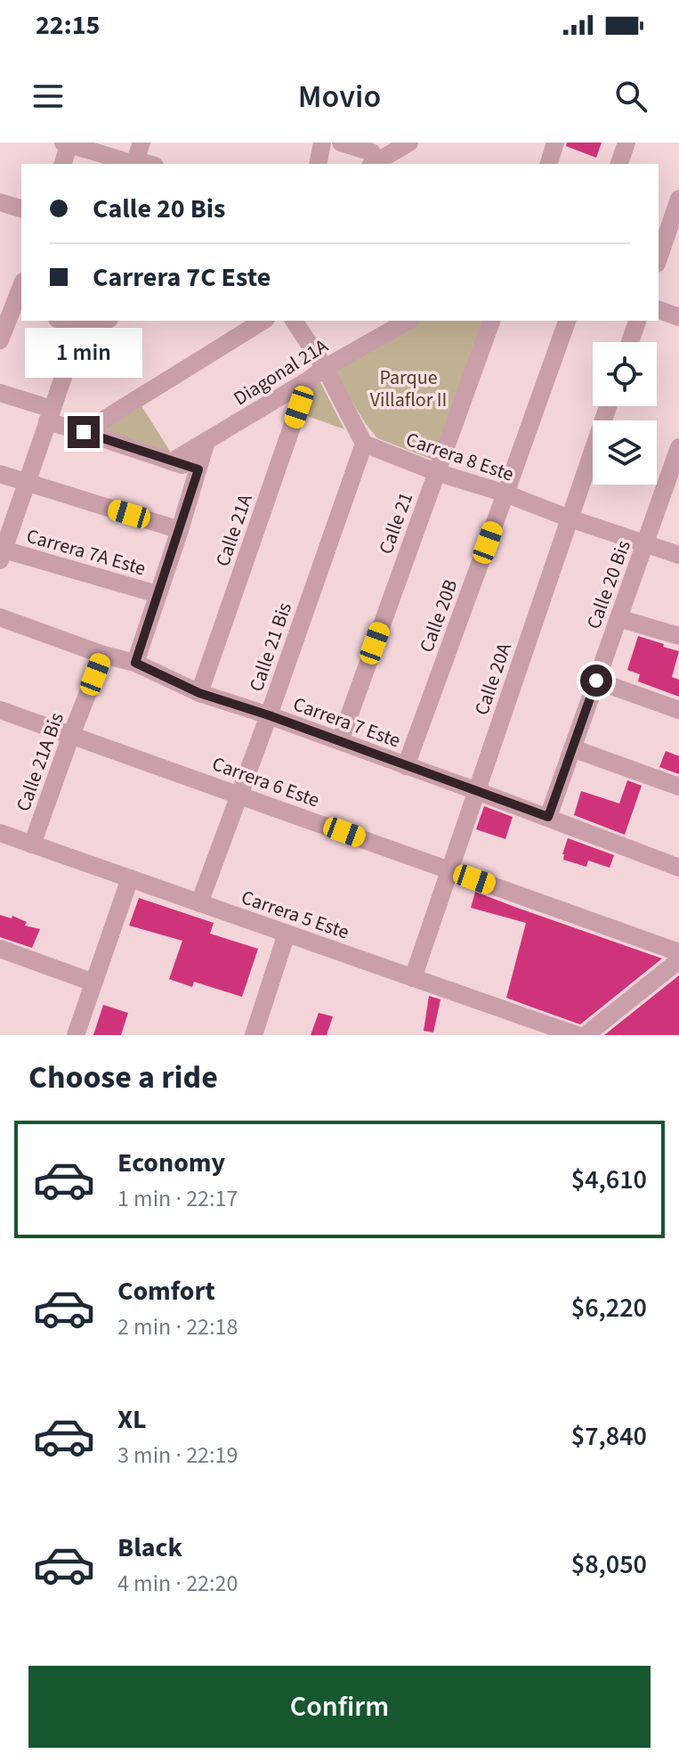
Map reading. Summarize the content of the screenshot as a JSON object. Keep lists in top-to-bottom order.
{
  "streets": {
    "street": [
      "Diagonal 21A",
      "Carrera 8 Este",
      "Calle 21",
      "Calle 21A",
      "Carrera 7A Este",
      "Calle 20 Bis",
      "Calle 20B",
      "Calle 21 Bis",
      "Calle 20A",
      "Carrera 7 Este",
      "Calle 21A Bis",
      "Carrera 6 Este",
      "Carrera 5 Este"
    ]
  },
  "crossings": [
    ["Diagonal 21A", "Calle 21A"],
    ["Carrera 8 Este", "Calle 21"],
    ["Carrera 8 Este", "Calle 20 Bis"],
    ["Carrera 8 Este", "Calle 20B"],
    ["Carrera 8 Este", "Calle 21 Bis"],
    ["Carrera 8 Este", "Calle 20A"],
    ["Calle 21", "Carrera 7 Este"],
    ["Calle 21A", "Carrera 7 Este"],
    ["Calle 20 Bis", "Carrera 7 Este"],
    ["Calle 20B", "Carrera 7 Este"],
    ["Calle 21 Bis", "Carrera 7 Este"],
    ["Calle 21 Bis", "Carrera 6 Este"],
    ["Calle 21 Bis", "Carrera 5 Este"],
    ["Calle 20A", "Carrera 7 Este"],
    ["Calle 20A", "Carrera 6 Este"],
    ["Calle 20A", "Carrera 5 Este"],
    ["Carrera 7 Este", "Calle 21A Bis"],
    ["Calle 21A Bis", "Carrera 6 Este"],
    ["Calle 21A Bis", "Carrera 5 Este"]
  ],
  "parks": ["Parque Villaflor II"],
  "page": {
    "status": "22:15",
    "header": "Movio",
    "banner": ["Calle 20 Bis", "Carrera 7C Este"],
    "bubble": "1 min",
    "heading": "Choose a ride",
    "list": [
      {
        "name": "Economy",
        "note": "1 min · 22:17",
        "value": "$4,610"
      },
      {
        "name": "Comfort",
        "note": "2 min · 22:18",
        "value": "$6,220"
      },
      {
        "name": "XL",
        "note": "3 min · 22:19",
        "value": "$7,840"
      },
      {
        "name": "Black",
        "note": "4 min · 22:20",
        "value": "$8,050"
      }
    ],
    "buttons": "Confirm"
  }
}
